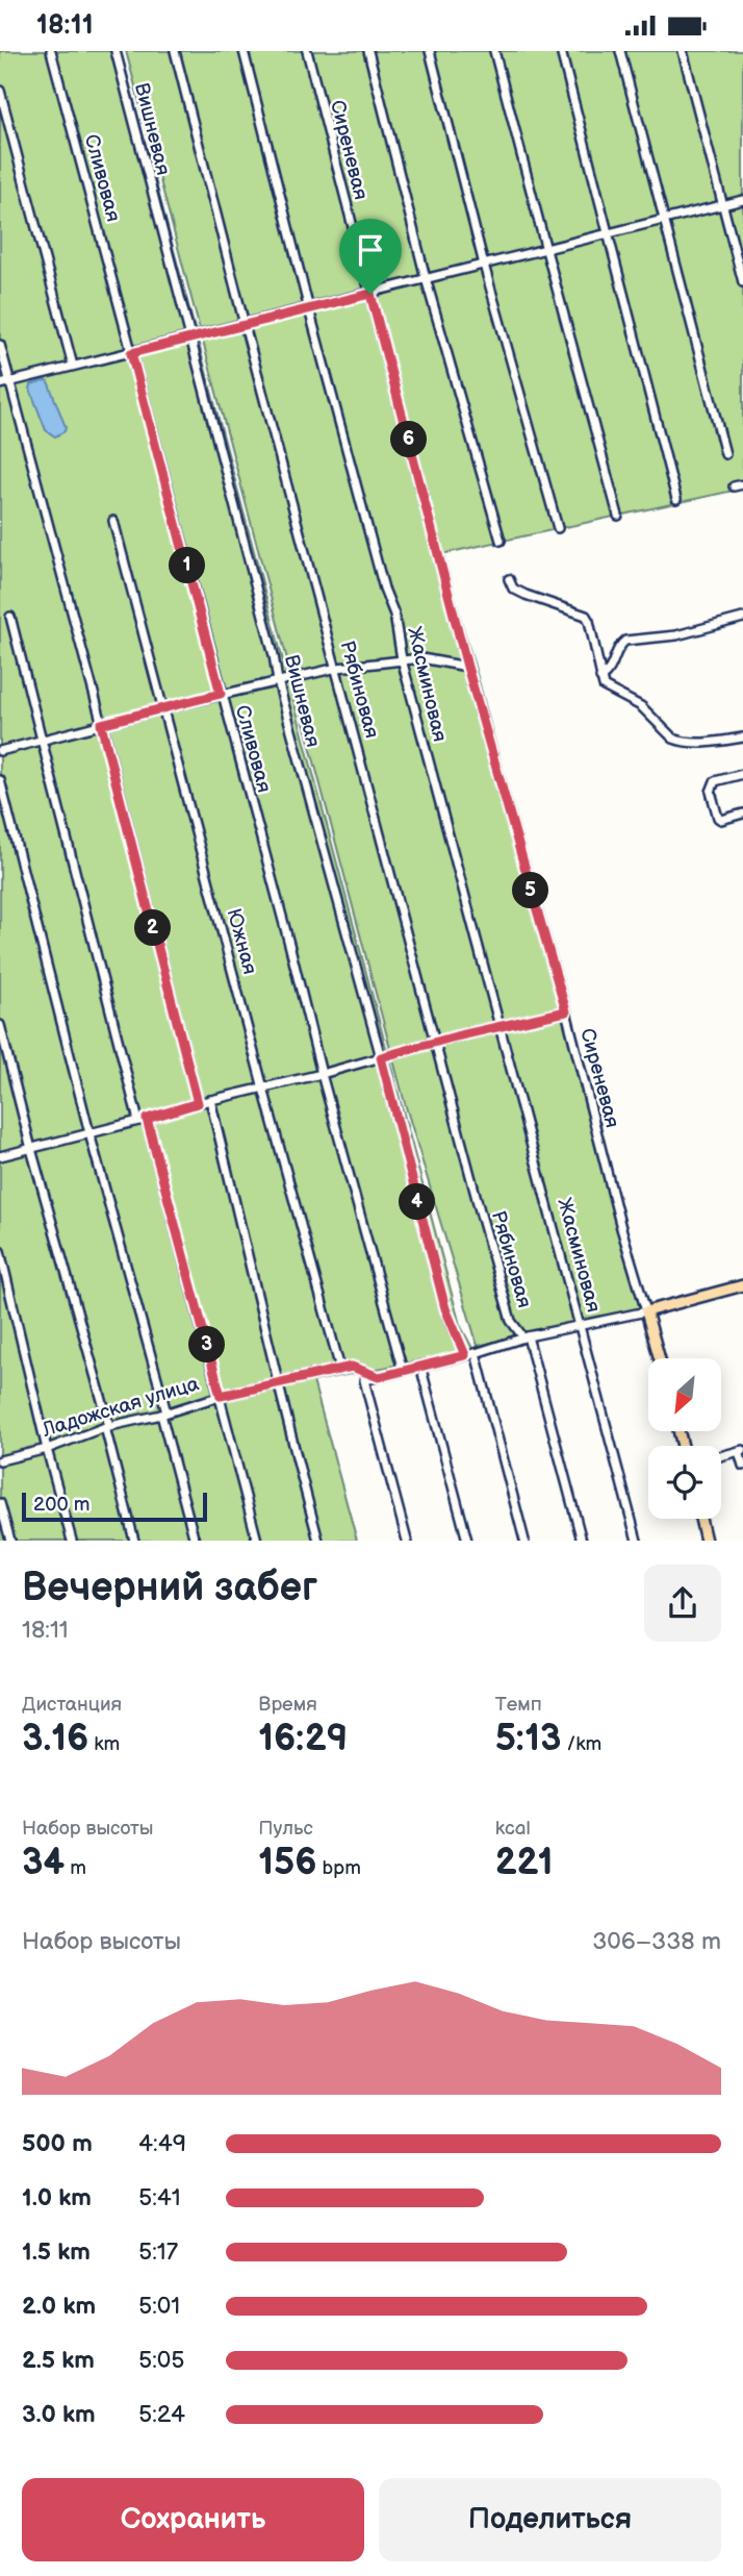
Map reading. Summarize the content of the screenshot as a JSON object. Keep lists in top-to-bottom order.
{
  "streets": {
    "street": [
      "Вишневая",
      "Сиреневая",
      "Сливовая",
      "Жасминовая",
      "Рябиновая",
      "Южная",
      "Ладожская улица"
    ]
  },
  "crossings": [
    ["Южная", "Ладожская улица"]
  ],
  "scale_bar": "200 m",
  "north": "bottom left",
  "page": {
    "status": "18:11",
    "pins": [
      "6",
      "1",
      "5",
      "2",
      "4",
      "3"
    ],
    "scale": "200 m",
    "heading": ["Вечерний забег", "18:11"],
    "stats": [
      ["Дистанция", "3.16 km"],
      ["Время", "16:29"],
      ["Темп", "5:13 /km"],
      ["Набор высоты", "34 m"],
      ["Пульс", "156 bpm"],
      ["kcal", "221"]
    ],
    "chart": ["Набор высоты", "306–338 m"],
    "list": [
      {
        "name": "500 m",
        "note": "4:49"
      },
      {
        "name": "1.0 km",
        "note": "5:41"
      },
      {
        "name": "1.5 km",
        "note": "5:17"
      },
      {
        "name": "2.0 km",
        "note": "5:01"
      },
      {
        "name": "2.5 km",
        "note": "5:05"
      },
      {
        "name": "3.0 km",
        "note": "5:24"
      }
    ],
    "buttons": ["Сохранить", "Поделиться"]
  }
}
